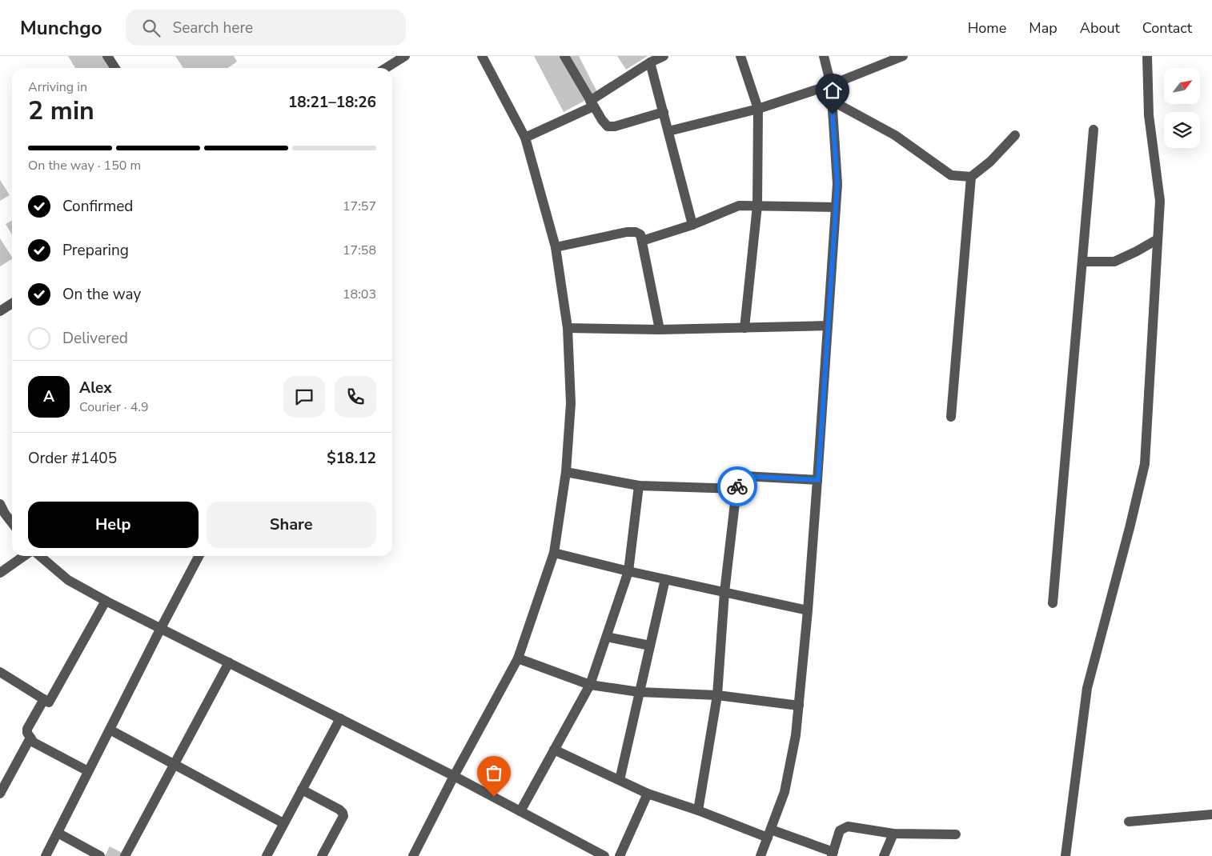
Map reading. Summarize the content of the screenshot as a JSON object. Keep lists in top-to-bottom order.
{
  "north": "top right",
  "page": {
    "header": "Munchgo",
    "search": "Search here",
    "nav": [
      "Home",
      "Map",
      "About",
      "Contact"
    ],
    "heading": ["2 min", "Arriving in", "18:21–18:26"],
    "panel": [
      "Alex",
      "Courier · 4.9",
      "Order #1405",
      "$18.12"
    ],
    "bar": "On the way · 150 m",
    "list": [
      ["Confirmed", "17:57"],
      ["Preparing", "17:58"],
      ["On the way", "18:03"],
      "Delivered"
    ],
    "round": "A",
    "buttons": ["Help", "Share"]
  }
}
